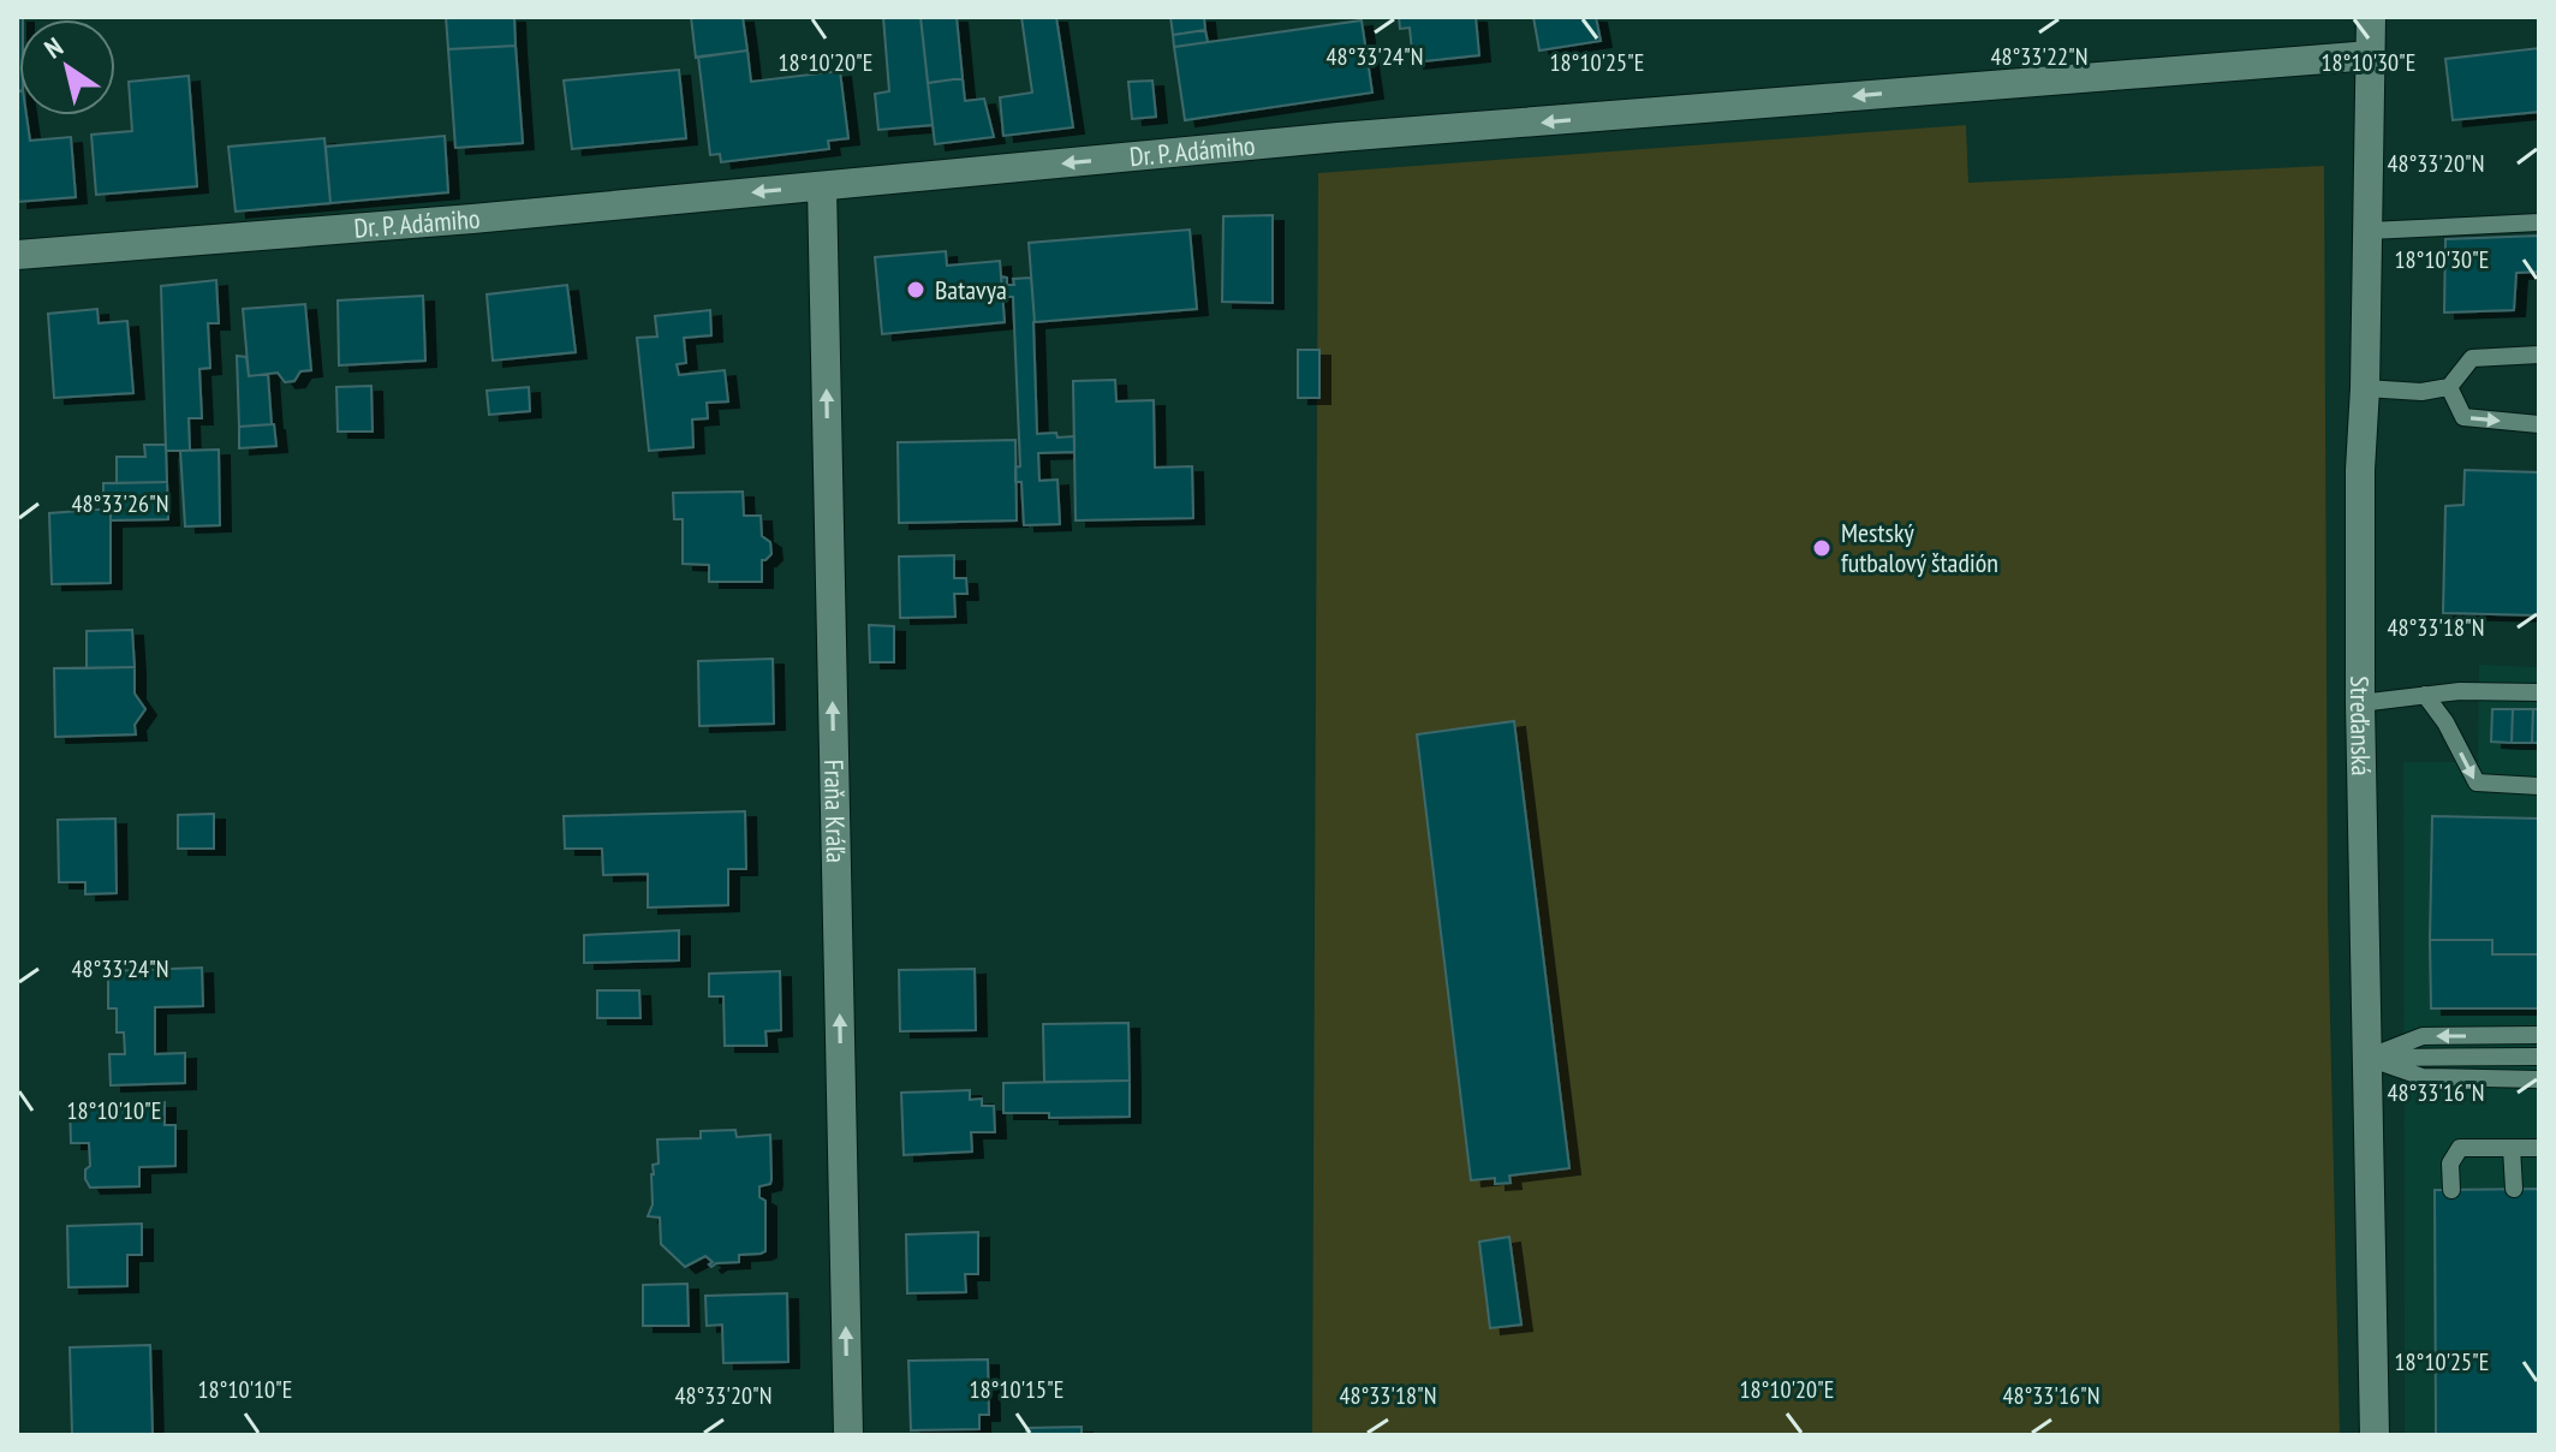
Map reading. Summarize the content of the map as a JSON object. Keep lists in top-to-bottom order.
{
  "streets": {
    "street": ["Dr. P. Adámiho", "Streďanská", "Fraňa Kráľa"]
  },
  "crossings": [
    ["Dr. P. Adámiho", "Streďanská"],
    ["Dr. P. Adámiho", "Fraňa Kráľa"]
  ],
  "one_way": ["Dr. P. Adámiho", "Fraňa Kráľa"],
  "places": ["Batavya", "Mestský futbalový štadión"],
  "north": "top left",
  "coordinates": [
    "48°33'24\"N",
    "48°33'22\"N",
    "18°10'20\"E",
    "18°10'25\"E",
    "18°10'30\"E",
    "48°33'20\"N",
    "48°33'26\"N",
    "48°33'18\"N",
    "48°33'16\"N",
    "18°10'10\"E",
    "18°10'15\"E"
  ]
}
